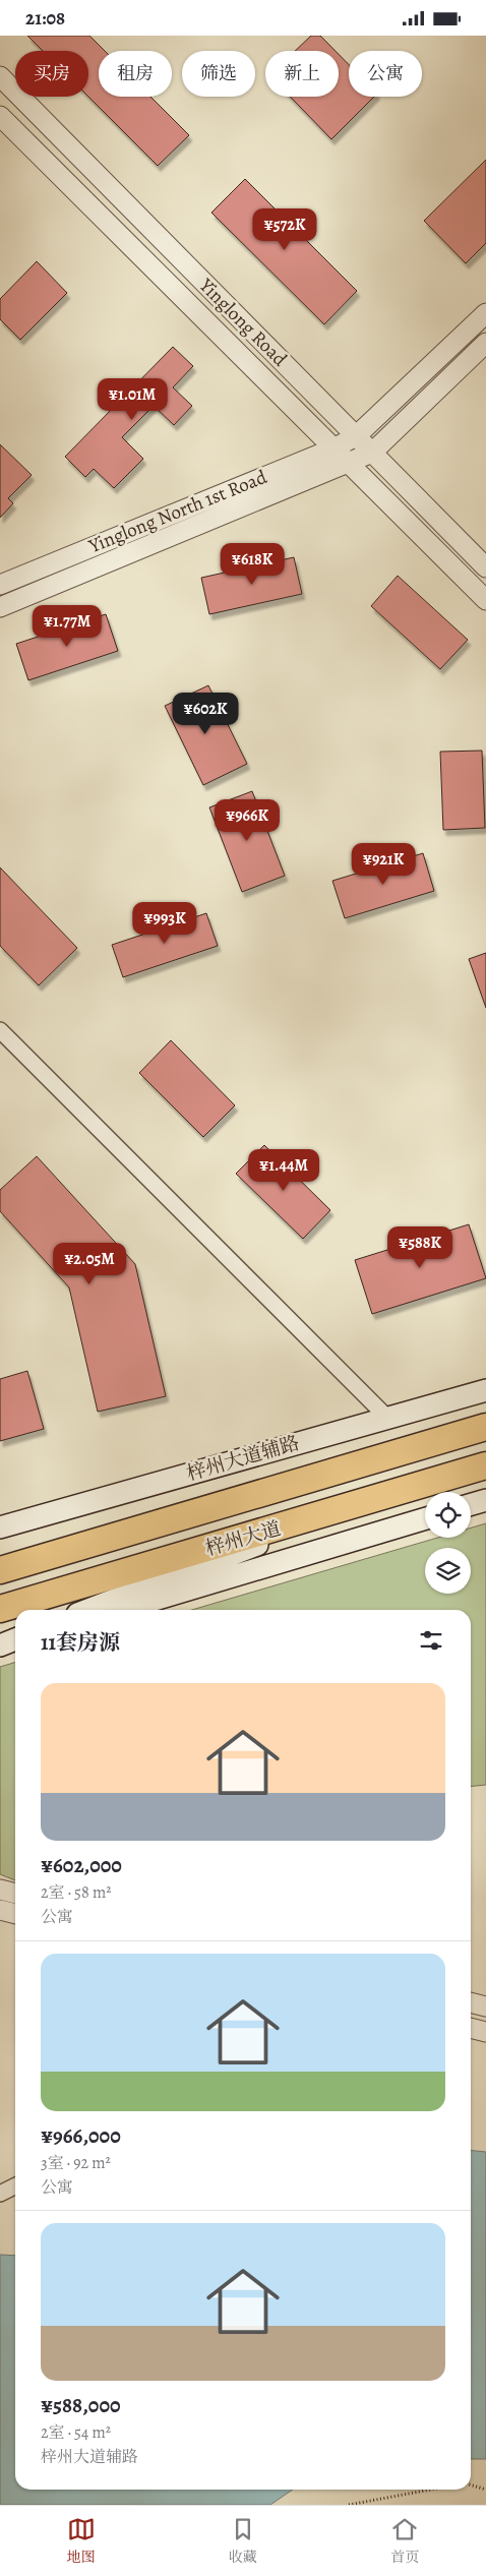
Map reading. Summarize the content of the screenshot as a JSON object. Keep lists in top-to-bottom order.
{
  "streets": {
    "highway": ["梓州大道"],
    "main road": ["梓州大道辅路"],
    "street": ["Yinglong Road", "Yinglong North 1st Road"]
  },
  "crossings": [
    ["Yinglong Road", "Yinglong North 1st Road"]
  ],
  "page": {
    "status": "21:08",
    "chip": [
      "买房",
      "租房",
      "筛选",
      "新上",
      "公寓"
    ],
    "price": [
      "¥572K",
      "¥1.01M",
      "¥618K",
      "¥1.77M",
      "¥602K",
      "¥966K",
      "¥921K",
      "¥993K",
      "¥1.44M",
      "¥588K",
      "¥2.05M"
    ],
    "heading": "11套房源",
    "list": [
      {
        "name": "¥602,000",
        "note": "2室 · 58 m² · 公寓"
      },
      {
        "name": "¥966,000",
        "note": "3室 · 92 m² · 公寓"
      },
      {
        "name": "¥588,000",
        "note": "2室 · 54 m² · 梓州大道辅路"
      }
    ],
    "tabs": ["地图", "收藏", "首页"]
  }
}
